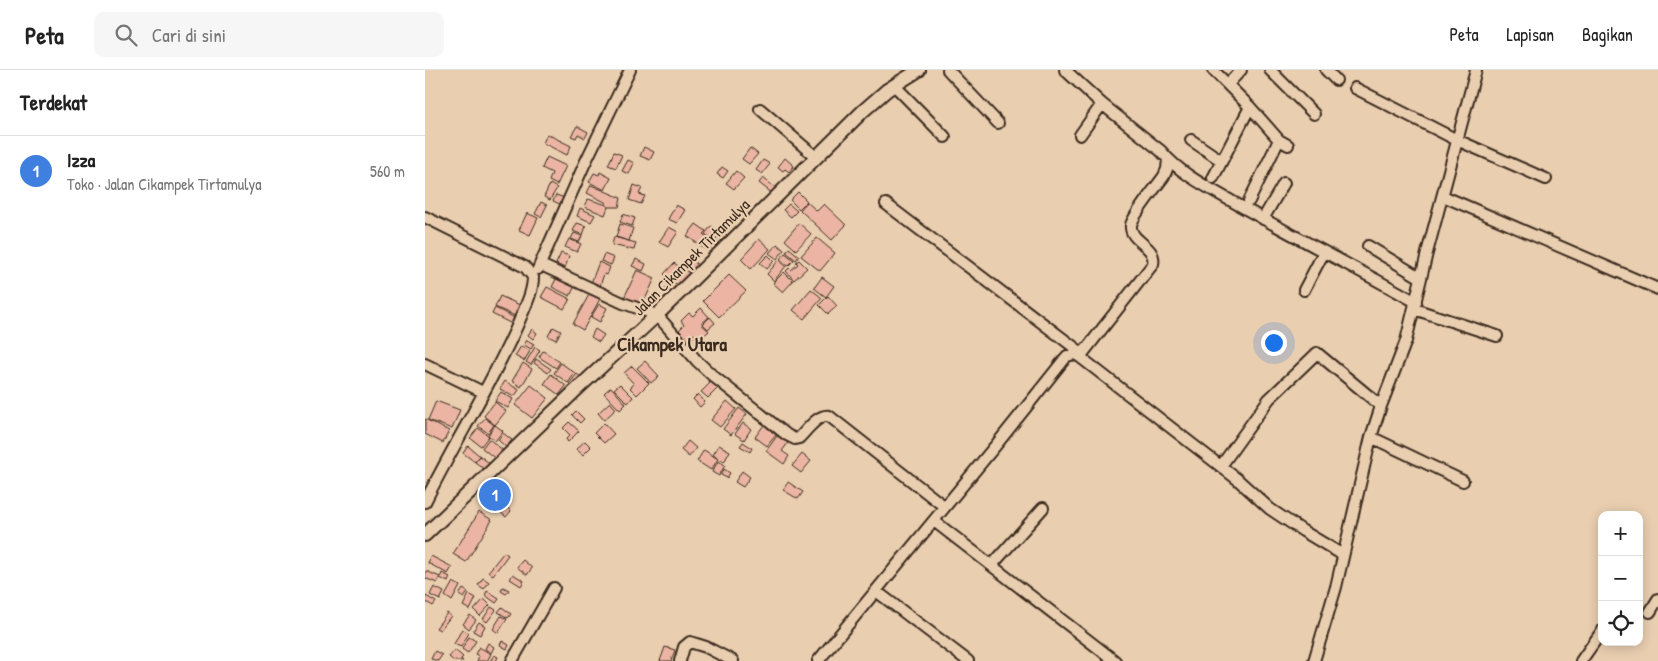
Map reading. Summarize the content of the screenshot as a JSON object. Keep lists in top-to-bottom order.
{
  "streets": {
    "street": ["Jalan Cikampek Tirtamulya"]
  },
  "districts": ["Cikampek Utara"],
  "page": {
    "header": "Peta",
    "search": "Cari di sini",
    "nav": ["Peta", "Lapisan", "Bagikan"],
    "heading": "Terdekat",
    "list": [
      {
        "mark": "1",
        "name": "Izza",
        "note": "Toko · Jalan Cikampek Tirtamulya",
        "value": "560 m"
      }
    ],
    "pins": "1",
    "map_buttons": ["+", "−"]
  }
}
